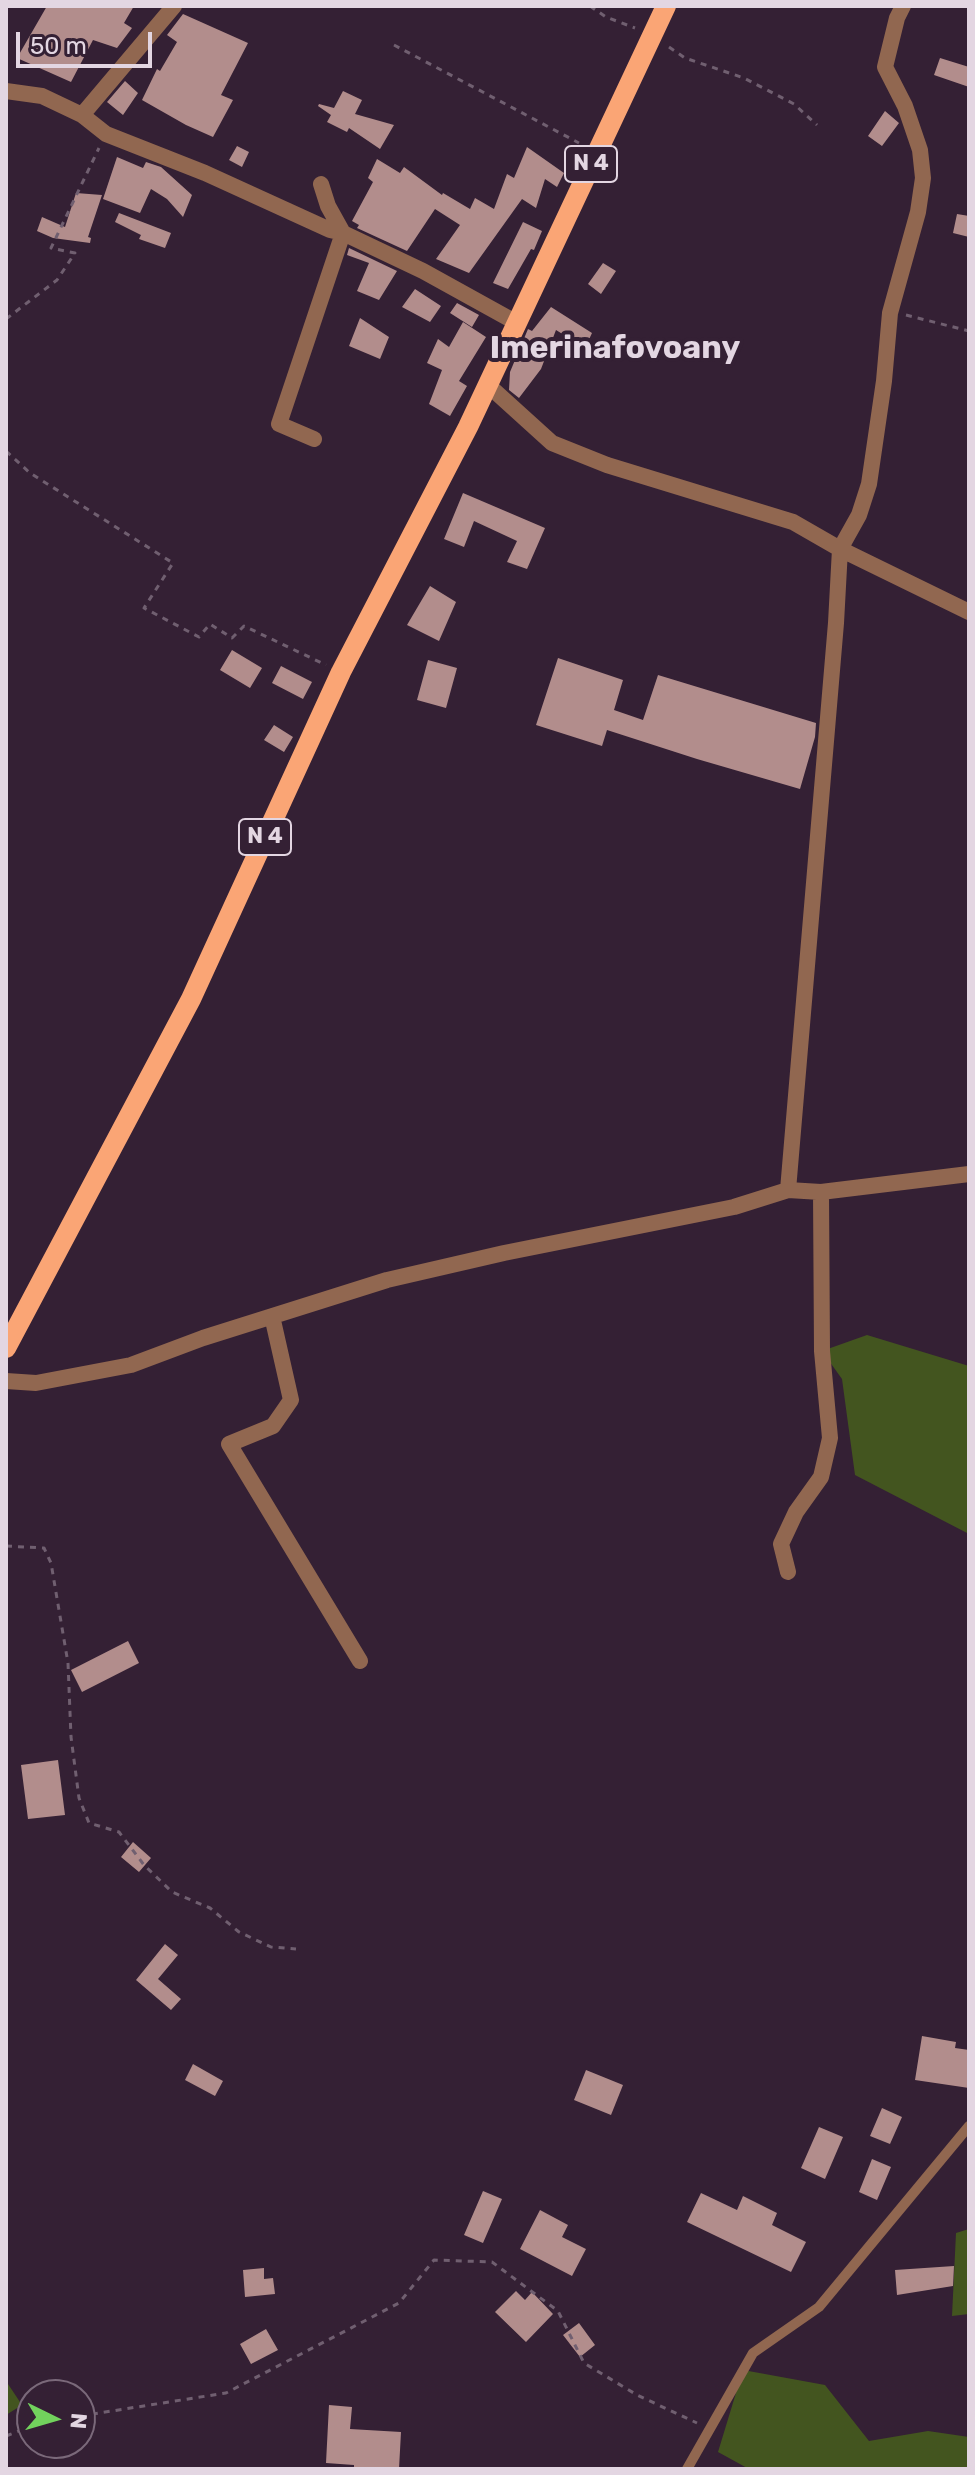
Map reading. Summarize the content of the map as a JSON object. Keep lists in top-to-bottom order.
{
  "streets": {
    "main road": ["N 4"]
  },
  "districts": ["Imerinafovoany"],
  "scale_bar": "50 m",
  "north": "right"
}
